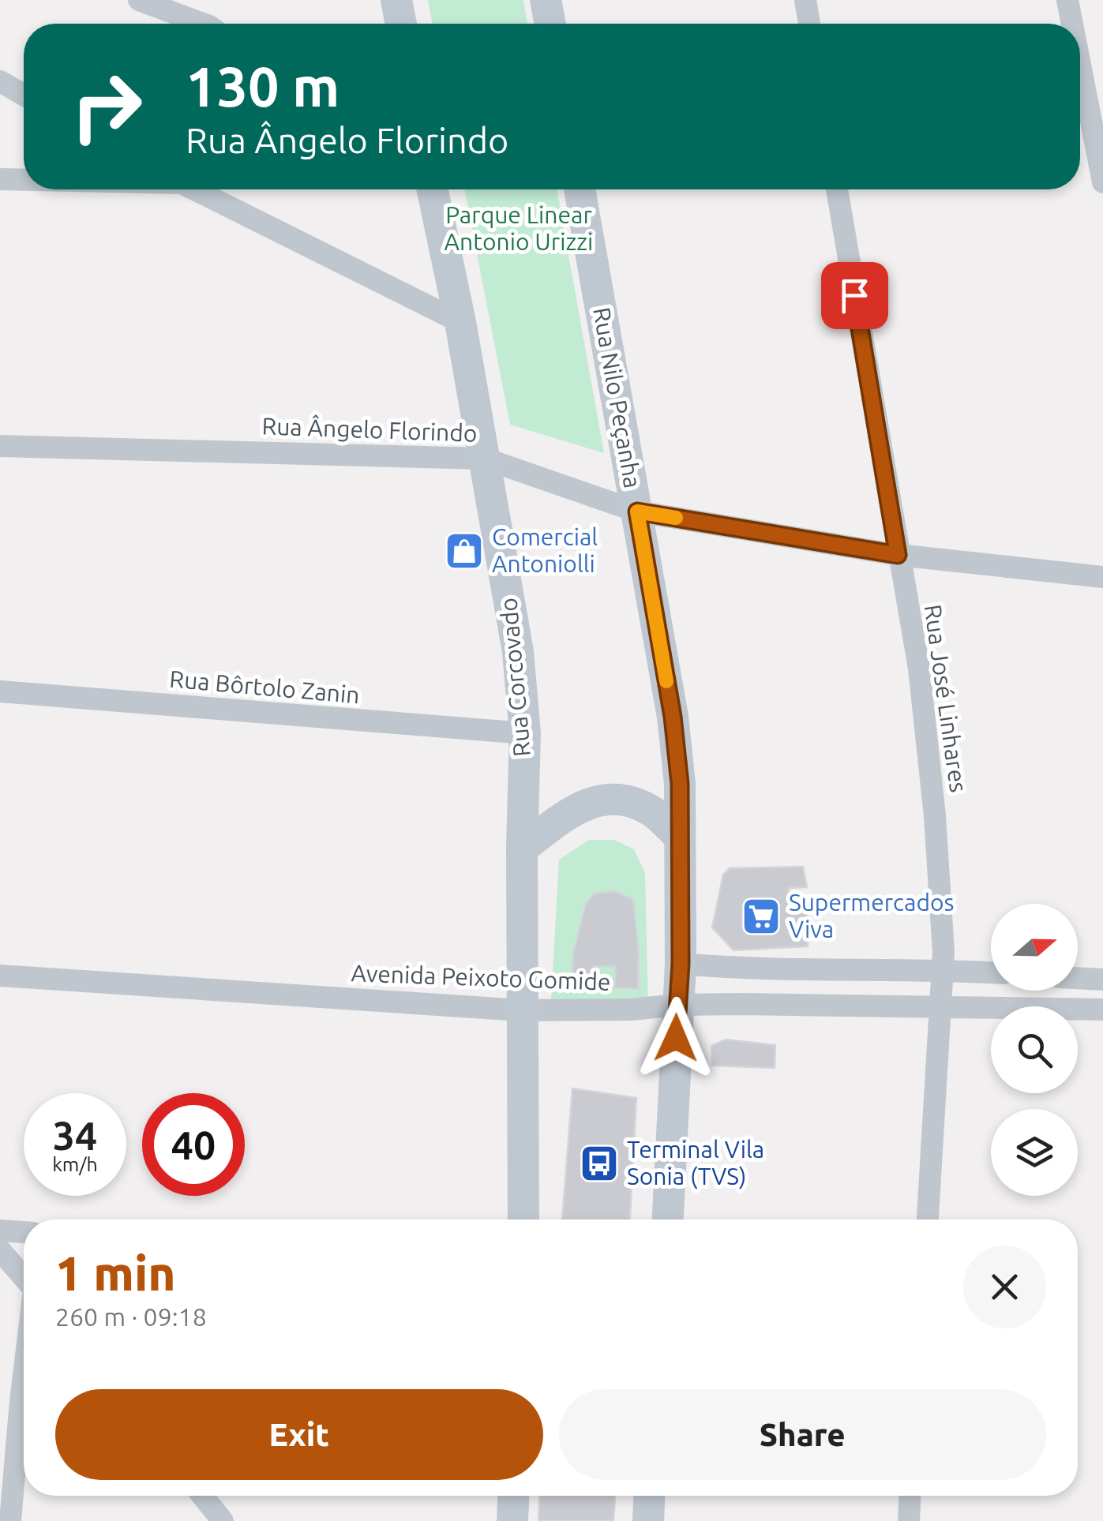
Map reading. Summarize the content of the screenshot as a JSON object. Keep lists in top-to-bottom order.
{
  "streets": {
    "street": [
      "Rua Nilo Peçanha",
      "Rua Ângelo Florindo",
      "Rua Corcovado",
      "Rua Bôrtolo Zanin",
      "Rua José Linhares",
      "Avenida Peixoto Gomide"
    ]
  },
  "crossings": [
    ["Rua Nilo Peçanha", "Rua Ângelo Florindo"],
    ["Rua Nilo Peçanha", "Avenida Peixoto Gomide"],
    ["Rua Ângelo Florindo", "Rua Corcovado"],
    ["Rua Ângelo Florindo", "Rua José Linhares"],
    ["Rua Corcovado", "Rua Bôrtolo Zanin"],
    ["Rua Corcovado", "Avenida Peixoto Gomide"],
    ["Rua José Linhares", "Avenida Peixoto Gomide"]
  ],
  "parks": ["Parque Linear Antonio Urizzi"],
  "places": {
    "shop": ["Comercial Antoniolli"],
    "supermarket": ["Supermercados Viva"],
    "bus stop": ["Terminal Vila Sonia (TVS)"]
  },
  "north": "right",
  "page": {
    "turn": ["130 m", "Rua Ângelo Florindo"],
    "speed": "34 km/h",
    "limit": "40",
    "heading": ["1 min", "260 m · 09:18"],
    "buttons": ["Exit", "Share"]
  }
}
